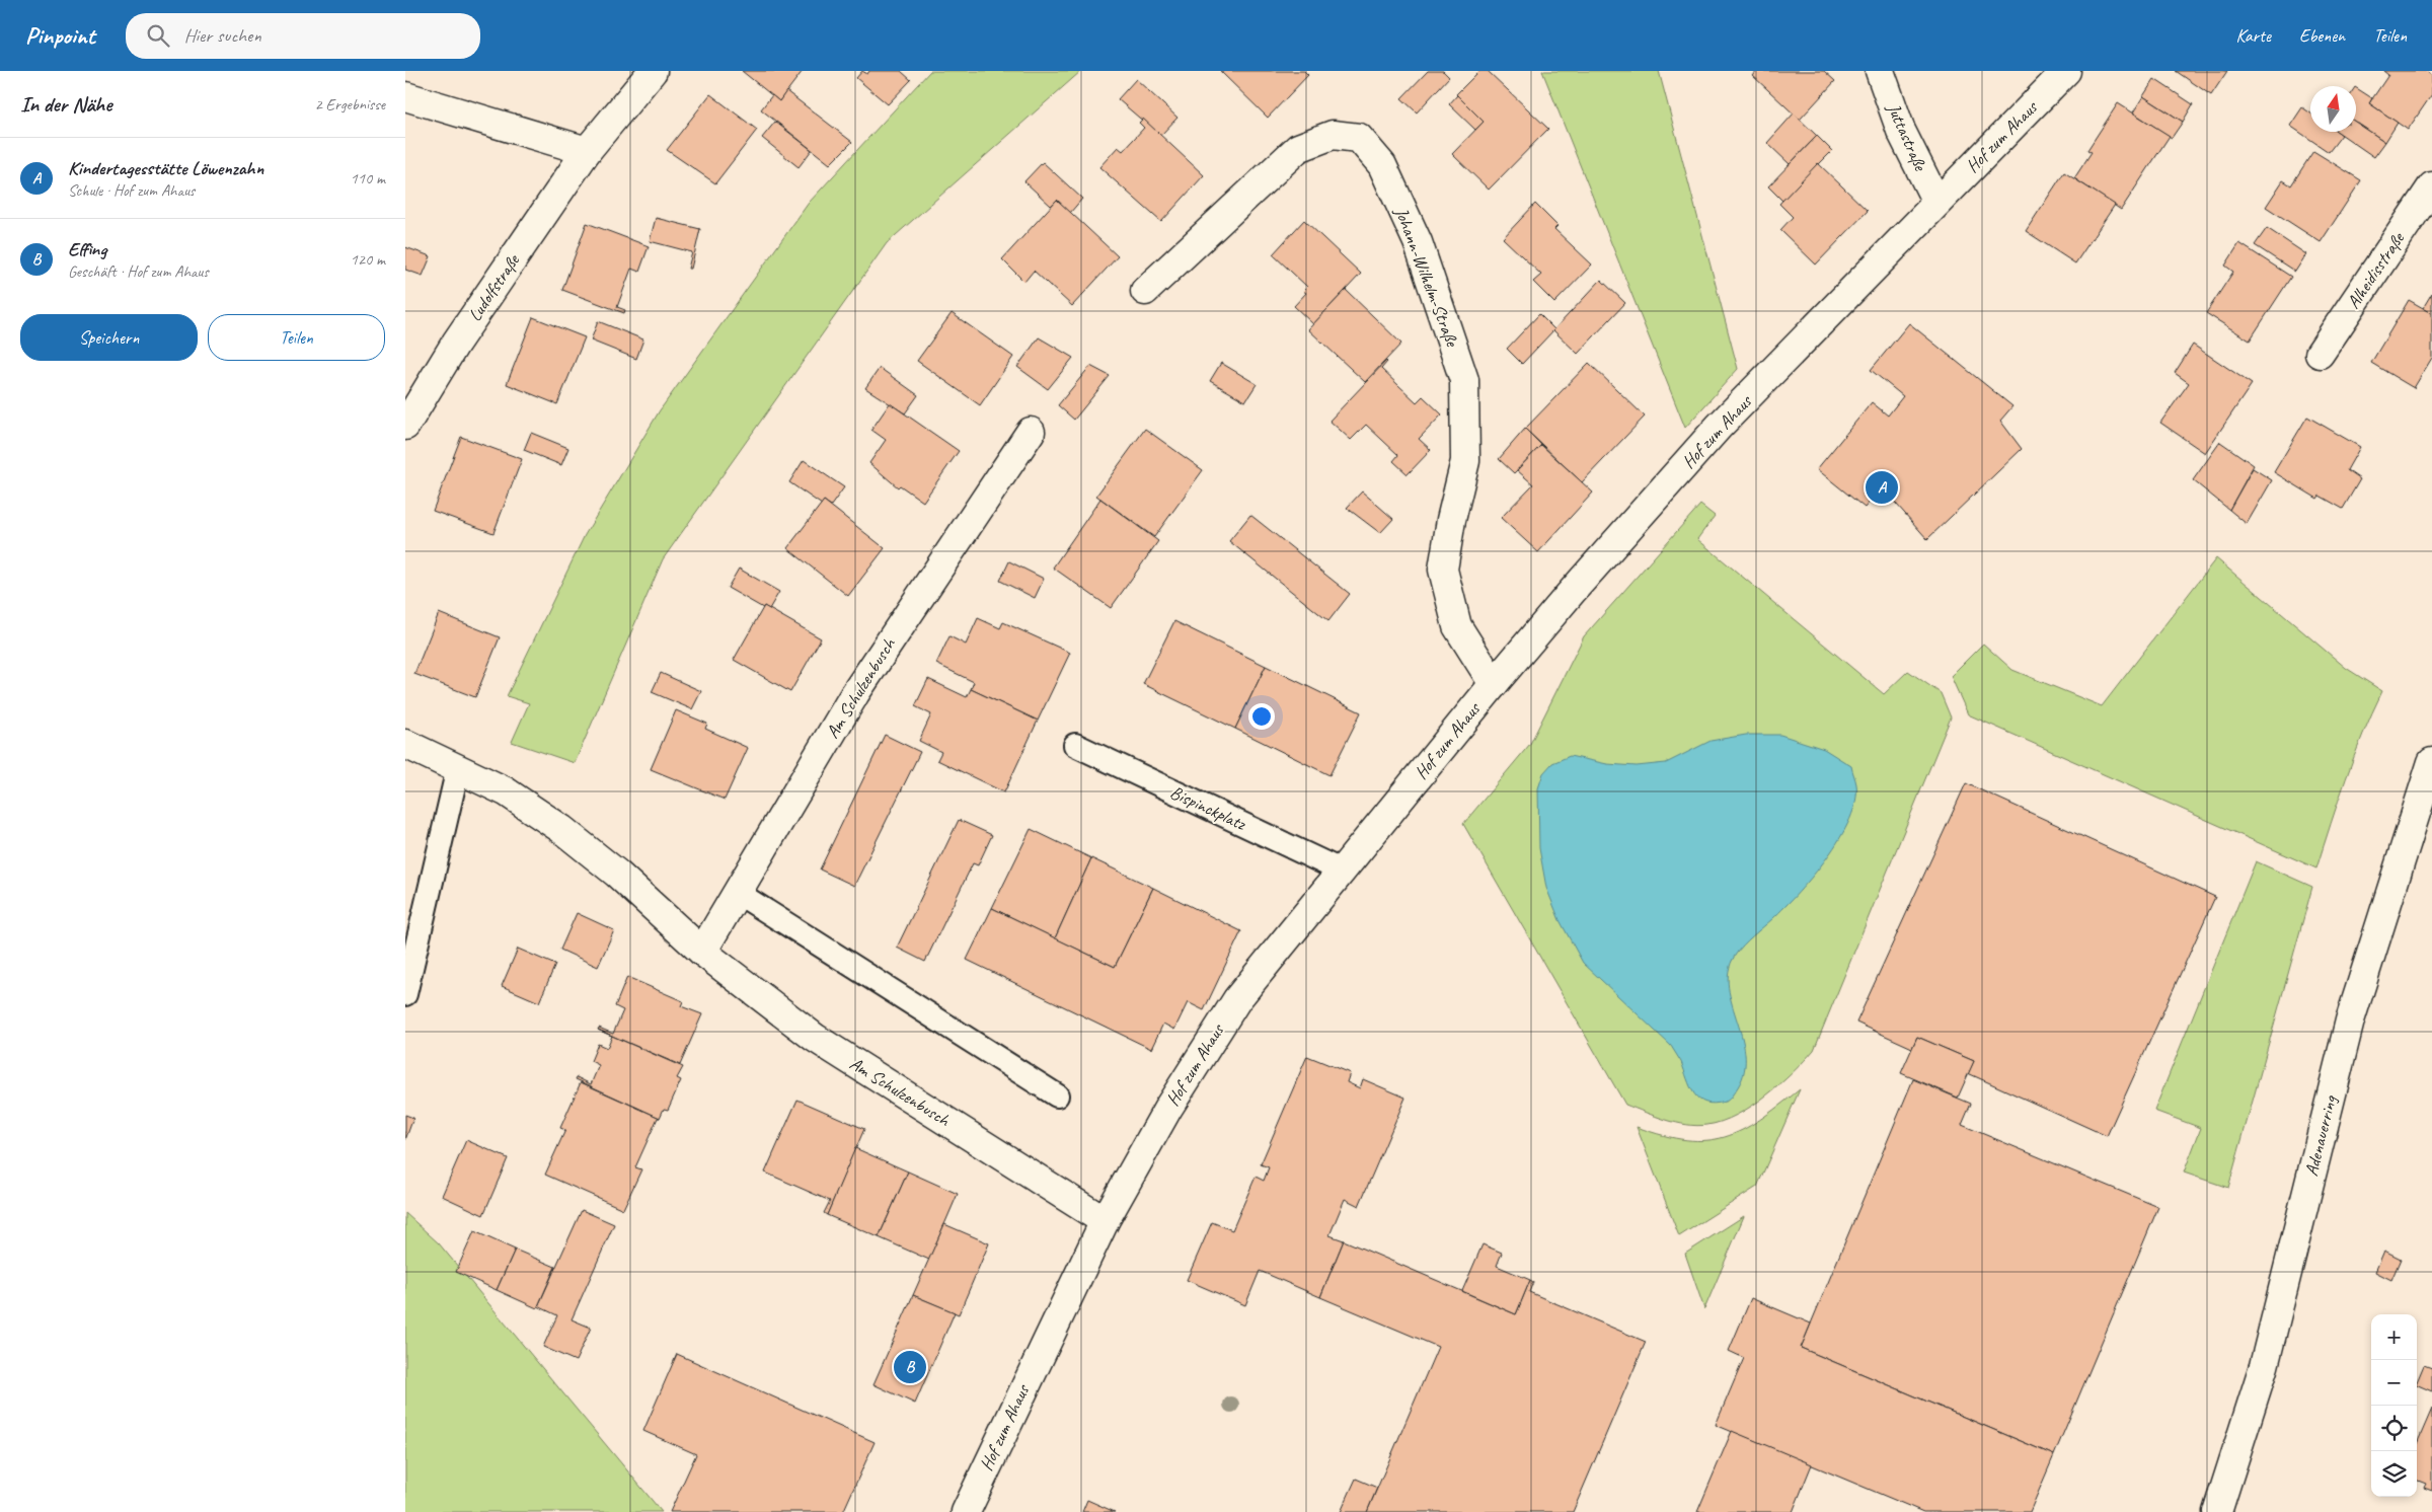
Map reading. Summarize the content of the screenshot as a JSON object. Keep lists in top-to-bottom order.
{
  "streets": {
    "street": [
      "Juttastraße",
      "Hof zum Ahaus",
      "Alheidisstraße",
      "Johann-Wilhelm-Straße",
      "Ludolfstraße",
      "Am Schulzenbusch",
      "Adenauerring"
    ],
    "lane": ["Bispinckplatz"]
  },
  "crossings": [
    ["Juttastraße", "Hof zum Ahaus"],
    ["Hof zum Ahaus", "Johann-Wilhelm-Straße"],
    ["Hof zum Ahaus", "Am Schulzenbusch"],
    ["Hof zum Ahaus", "Bispinckplatz"]
  ],
  "north": "top",
  "page": {
    "header": "Pinpoint",
    "search": "Hier suchen",
    "nav": ["Karte", "Ebenen", "Teilen"],
    "heading": ["In der Nähe", "2 Ergebnisse"],
    "list": [
      {
        "mark": "A",
        "name": "Kindertagesstätte Löwenzahn",
        "note": "Schule · Hof zum Ahaus",
        "value": "110 m"
      },
      {
        "mark": "B",
        "name": "Effing",
        "note": "Geschäft · Hof zum Ahaus",
        "value": "120 m"
      }
    ],
    "buttons": ["Speichern", "Teilen"],
    "pins": ["A", "B"],
    "map_buttons": ["+", "−"]
  }
}
